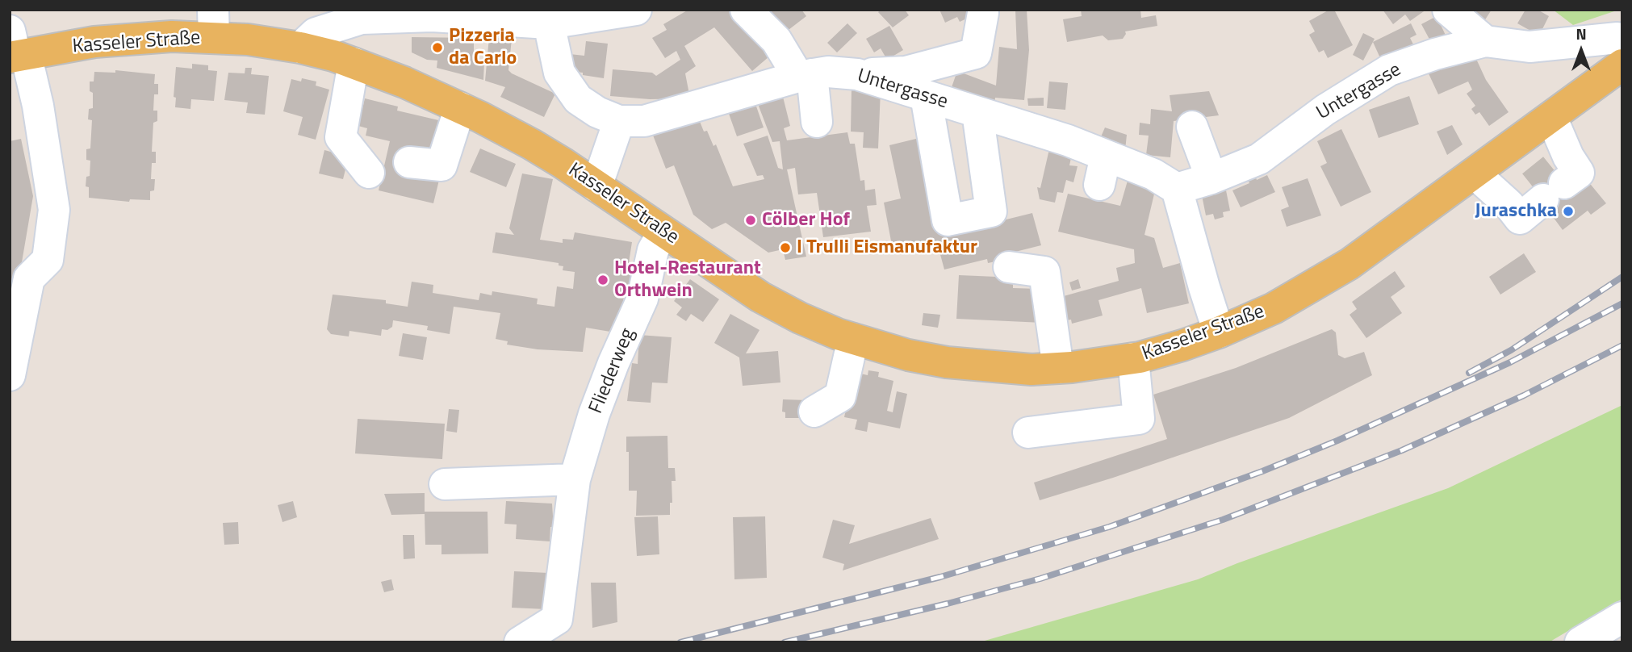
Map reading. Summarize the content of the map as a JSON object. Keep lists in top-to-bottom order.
{
  "streets": {
    "main road": ["Kasseler Straße"],
    "street": ["Untergasse", "Fliederweg"]
  },
  "crossings": [
    ["Kasseler Straße", "Fliederweg"]
  ],
  "places": [
    "Pizzeria da Carlo",
    "Juraschka",
    "Cölber Hof",
    "I Trulli Eismanufaktur",
    "Hotel-Restaurant Orthwein"
  ],
  "north": "top"
}
